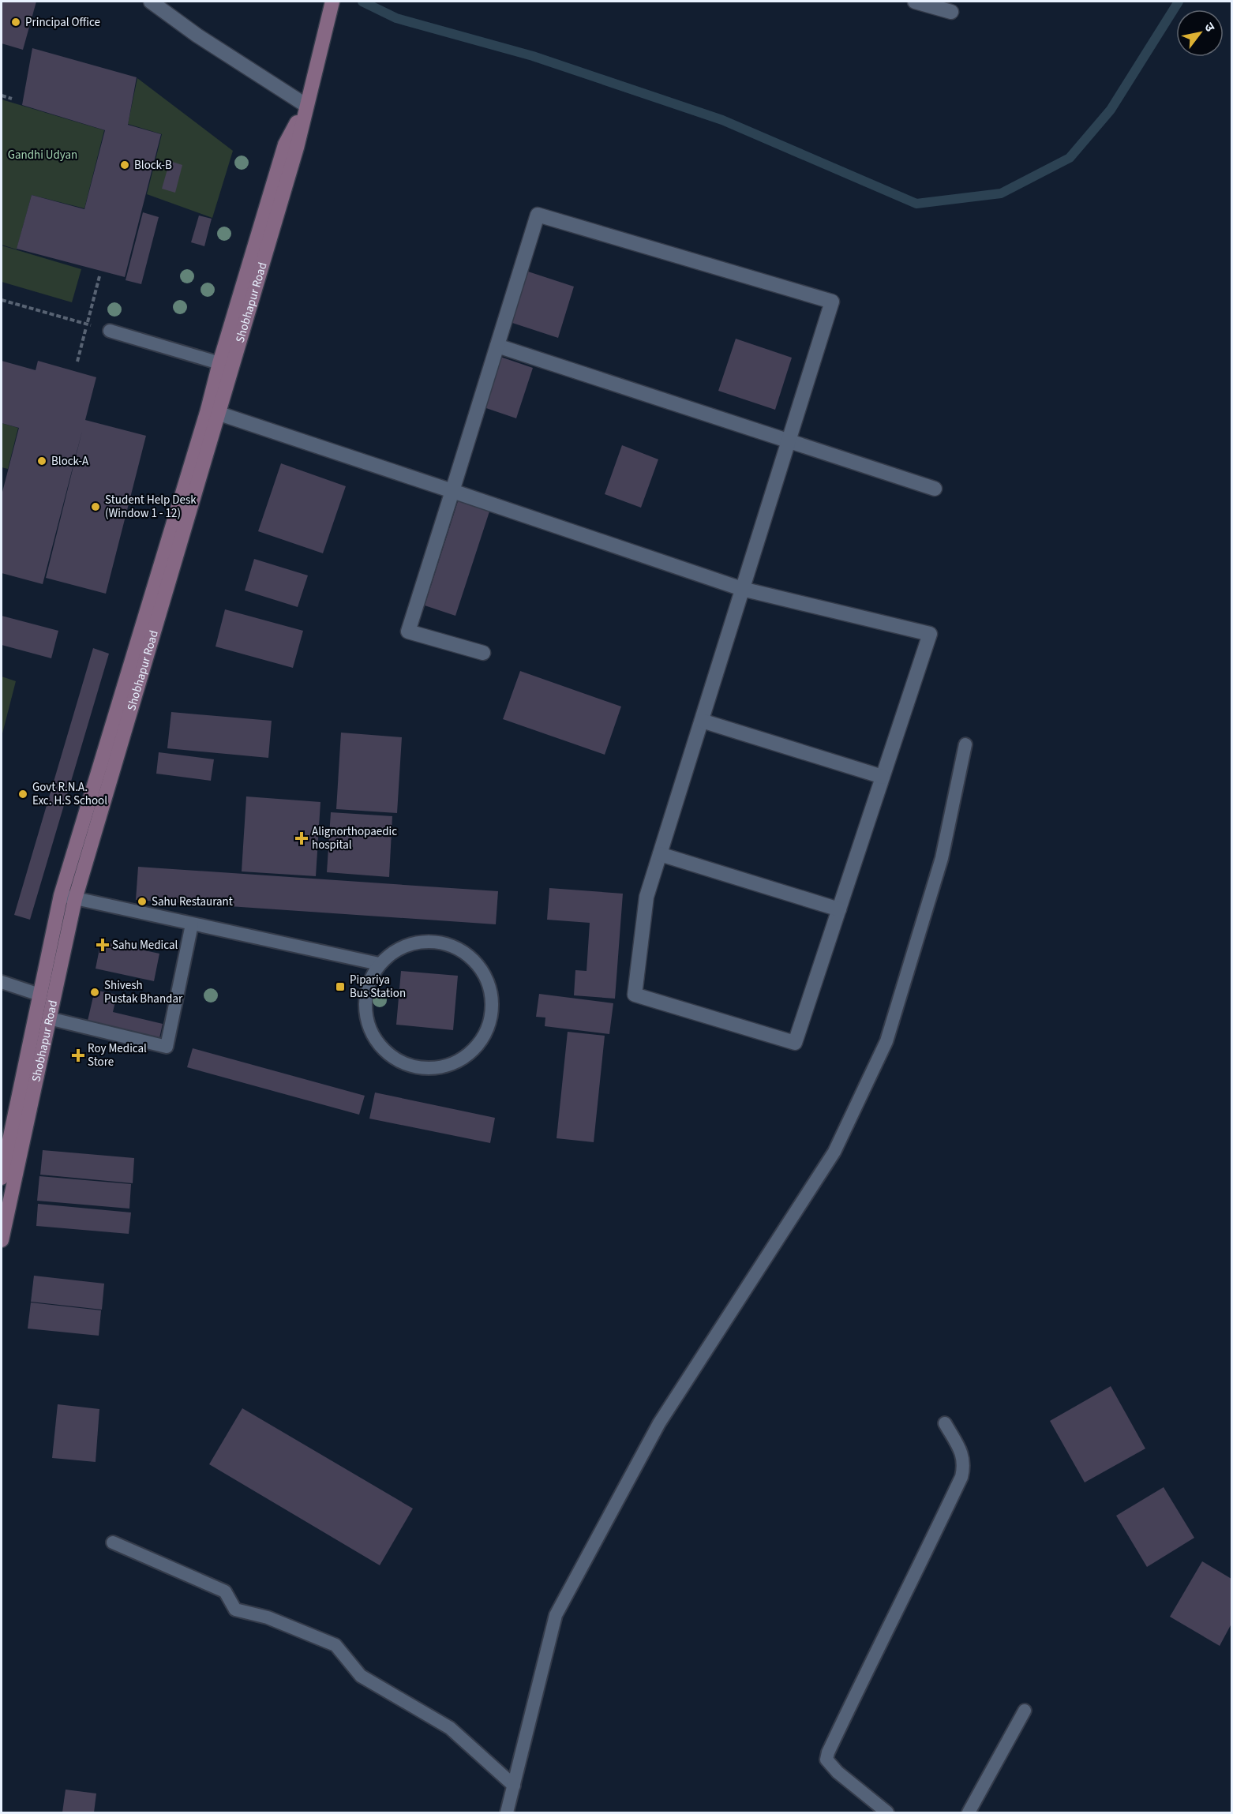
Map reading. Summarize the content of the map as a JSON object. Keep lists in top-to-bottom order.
{
  "streets": {
    "main road": ["Shobhapur Road"]
  },
  "parks": ["Gandhi Udyan"],
  "places": {
    "other": [
      "Principal Office",
      "Block-B",
      "Block-A",
      "Student Help Desk (Window 1 - 12)",
      "Govt R.N.A. Exc. H.S School",
      "Sahu Restaurant",
      "Shivesh Pustak Bhandar"
    ],
    "health": ["Alignorthopaedic hospital", "Sahu Medical", "Roy Medical Store"],
    "transit": ["Pipariya Bus Station"]
  },
  "north": "top right"
}
